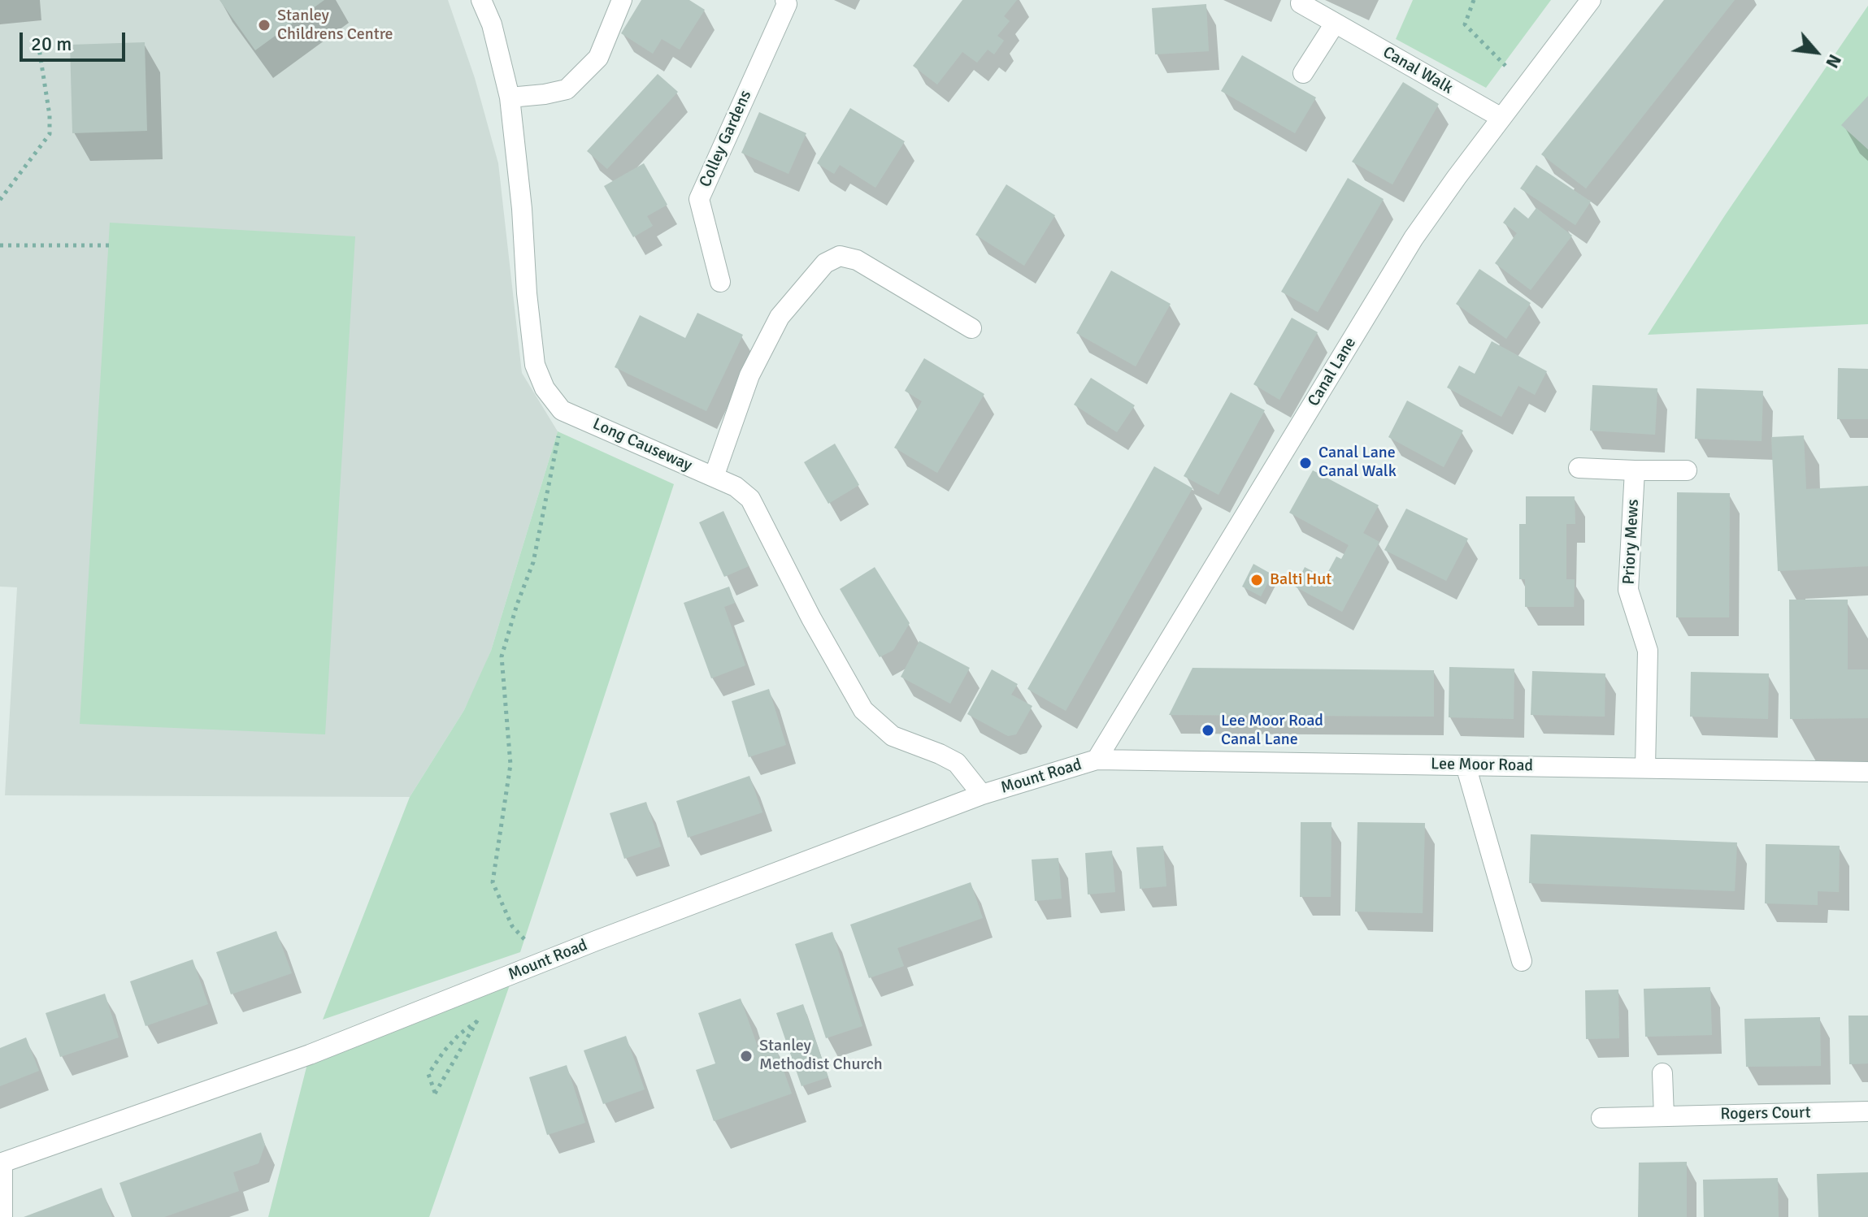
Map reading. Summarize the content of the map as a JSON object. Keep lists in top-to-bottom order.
{
  "streets": {
    "street": [
      "Canal Walk",
      "Colley Gardens",
      "Canal Lane",
      "Long Causeway",
      "Priory Mews",
      "Lee Moor Road",
      "Mount Road",
      "Rogers Court"
    ]
  },
  "crossings": [
    ["Canal Walk", "Canal Lane"],
    ["Canal Lane", "Lee Moor Road"],
    ["Canal Lane", "Mount Road"],
    ["Long Causeway", "Mount Road"],
    ["Priory Mews", "Lee Moor Road"],
    ["Lee Moor Road", "Mount Road"]
  ],
  "places": [
    "Stanley Childrens Centre",
    "Canal Lane Canal Walk",
    "Balti Hut",
    "Lee Moor Road Canal Lane",
    "Stanley Methodist Church"
  ],
  "scale_bar": "20 m",
  "north": "bottom right"
}
